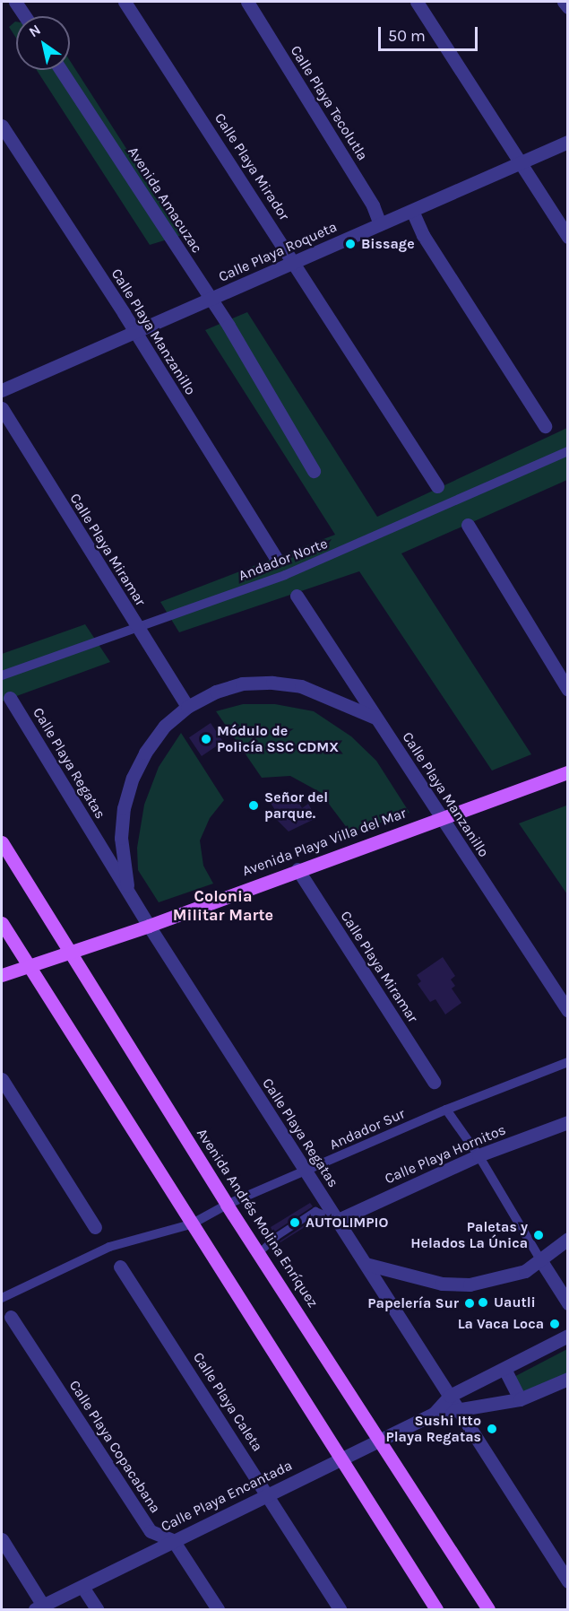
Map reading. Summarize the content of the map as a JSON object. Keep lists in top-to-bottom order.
{
  "streets": {
    "main road": ["Avenida Playa Villa del Mar", "Avenida Andrés Molina Enríquez"],
    "street": [
      "Calle Playa Tecolutla",
      "Calle Playa Mirador",
      "Avenida Amacuzac",
      "Calle Playa Roqueta",
      "Calle Playa Manzanillo",
      "Calle Playa Miramar",
      "Andador Norte",
      "Calle Playa Regatas",
      "Andador Sur",
      "Calle Playa Hornitos",
      "Calle Playa Caleta",
      "Calle Playa Copacabana",
      "Calle Playa Encantada"
    ]
  },
  "crossings": [
    ["Calle Playa Tecolutla", "Calle Playa Roqueta"],
    ["Calle Playa Mirador", "Calle Playa Roqueta"],
    ["Avenida Amacuzac", "Calle Playa Roqueta"],
    ["Calle Playa Roqueta", "Calle Playa Manzanillo"],
    ["Calle Playa Manzanillo", "Avenida Playa Villa del Mar"],
    ["Calle Playa Miramar", "Andador Norte"],
    ["Calle Playa Miramar", "Avenida Playa Villa del Mar"],
    ["Calle Playa Regatas", "Avenida Playa Villa del Mar"],
    ["Calle Playa Regatas", "Andador Sur"],
    ["Calle Playa Regatas", "Calle Playa Hornitos"],
    ["Calle Playa Regatas", "Calle Playa Encantada"],
    ["Avenida Playa Villa del Mar", "Avenida Andrés Molina Enríquez"],
    ["Andador Sur", "Avenida Andrés Molina Enríquez"],
    ["Avenida Andrés Molina Enríquez", "Calle Playa Encantada"],
    ["Calle Playa Caleta", "Calle Playa Encantada"],
    ["Calle Playa Copacabana", "Calle Playa Encantada"]
  ],
  "districts": ["Colonia Militar Marte"],
  "places": [
    "Bissage",
    "Módulo de Policía SSC CDMX",
    "Señor del parque.",
    "AUTOLIMPIO",
    "Paletas y Helados La Única",
    "Uautli",
    "Papelería Sur",
    "La Vaca Loca",
    "Sushi Itto Playa Regatas"
  ],
  "scale_bar": "50 m",
  "north": "top left"
}
